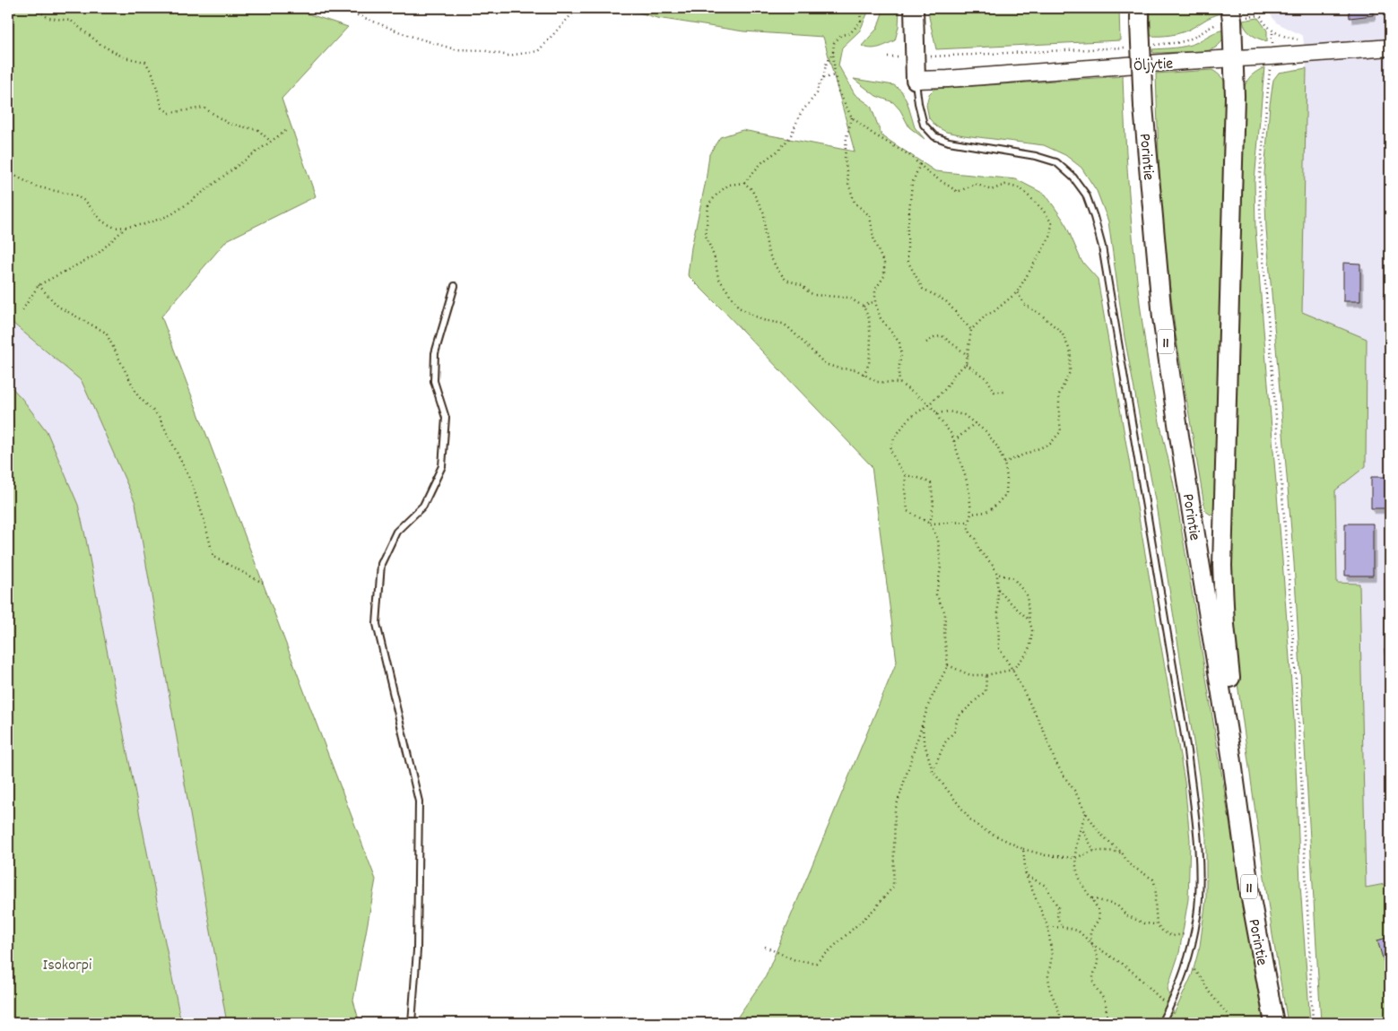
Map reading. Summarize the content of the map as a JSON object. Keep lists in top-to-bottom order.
{
  "streets": {
    "highway": ["Porintie", "11"],
    "main road": ["Öljytie"]
  },
  "parks": ["Isokorpi"]
}
